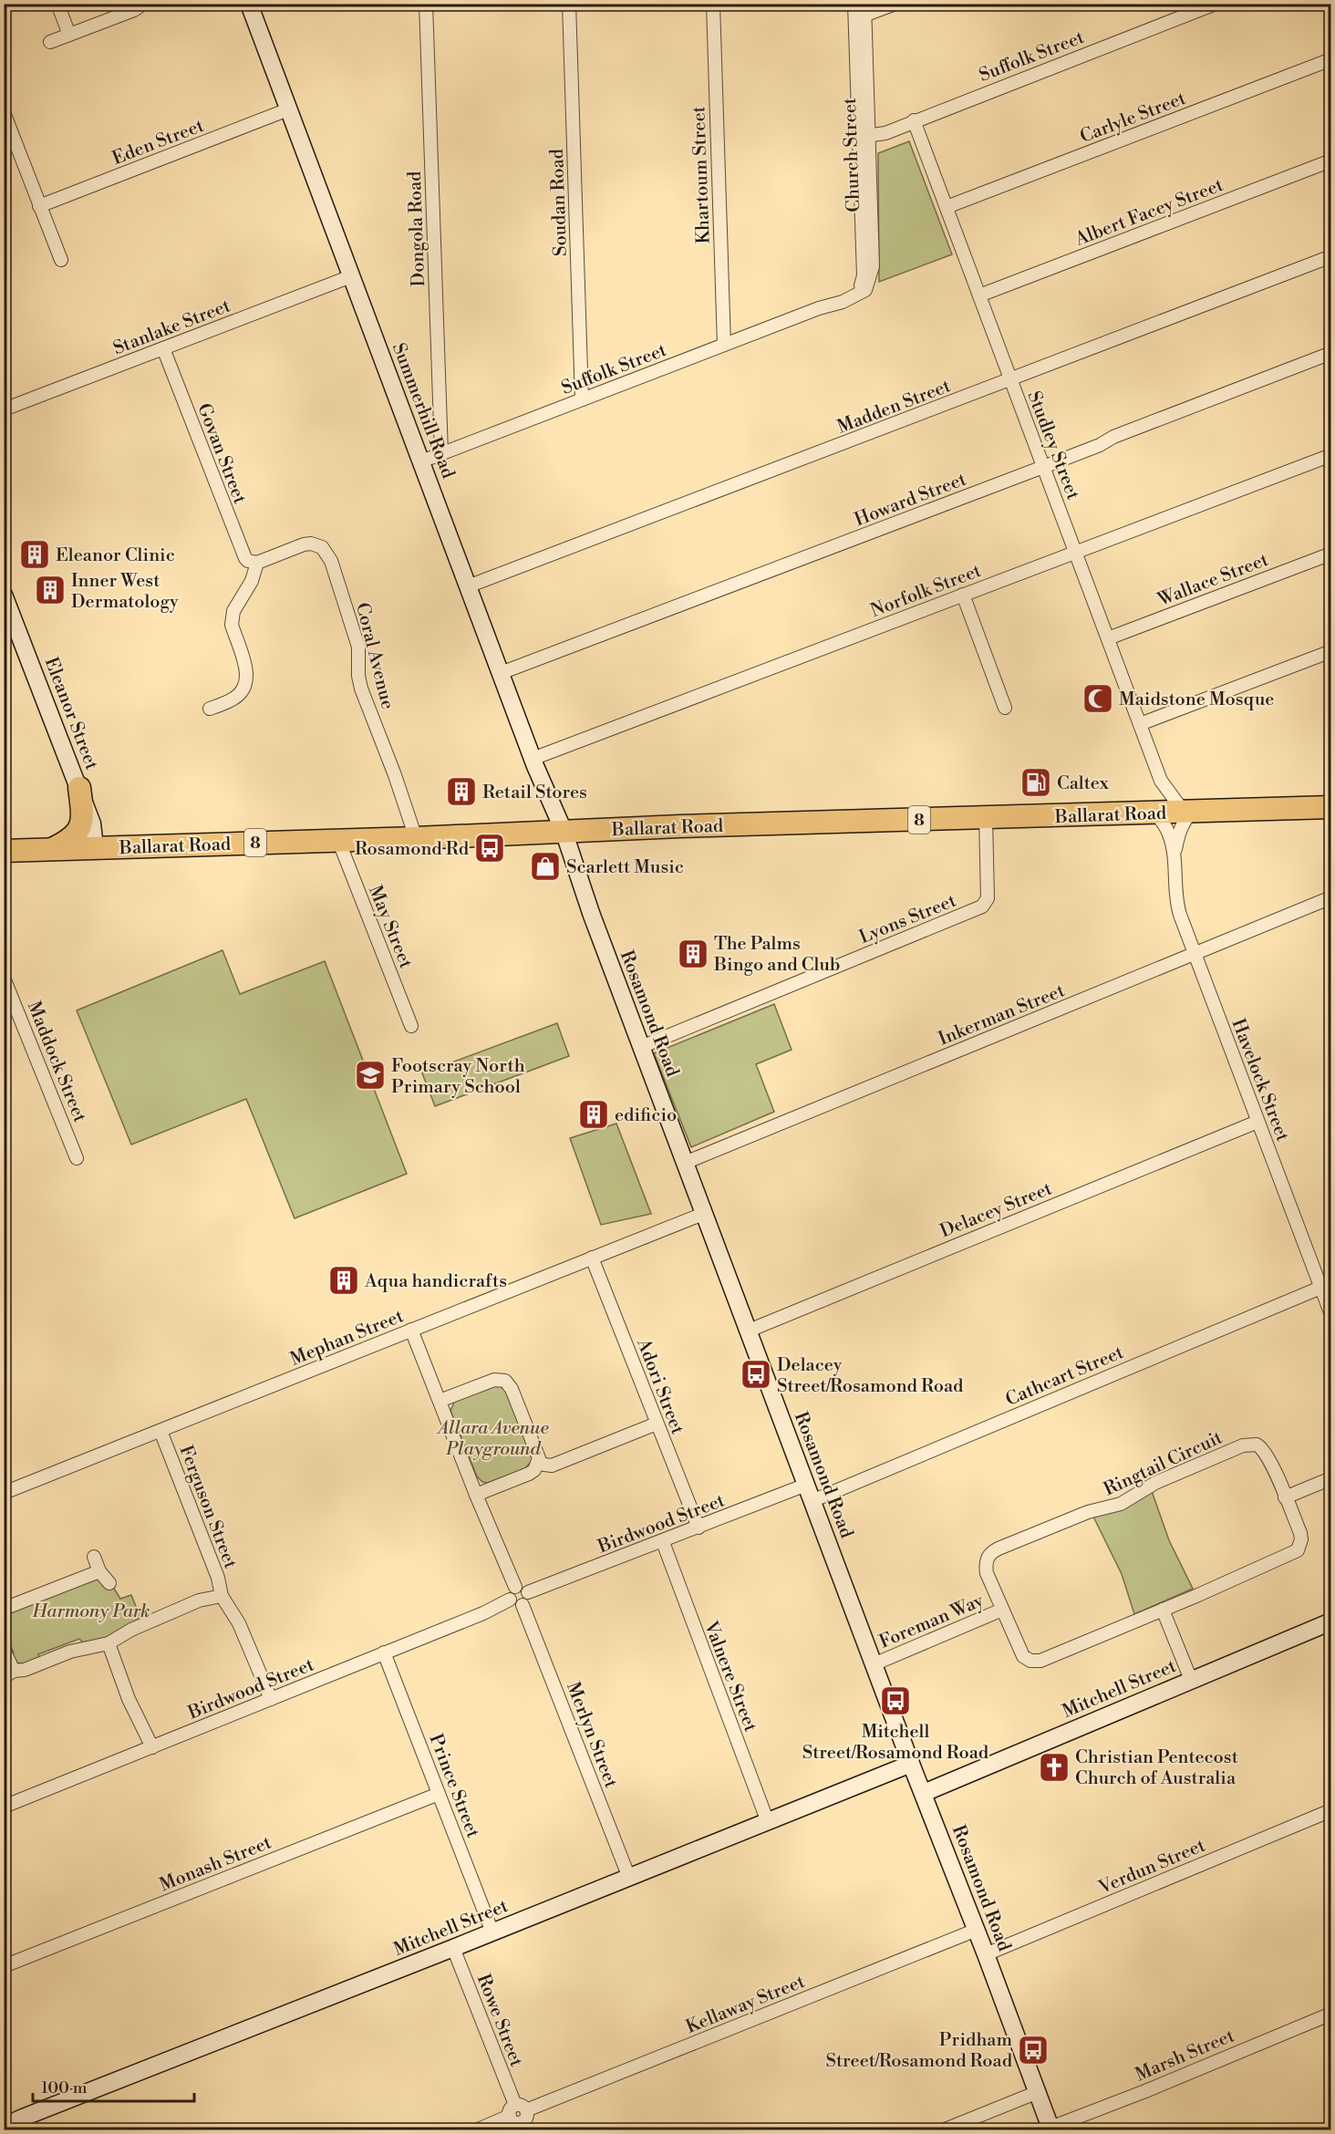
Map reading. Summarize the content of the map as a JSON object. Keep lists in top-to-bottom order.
{
  "streets": {
    "highway": ["Ballarat Road", "8"],
    "street": [
      "Suffolk Street",
      "Carlyle Street",
      "Eden Street",
      "Church Street",
      "Khartoum Street",
      "Soudan Road",
      "Albert Facey Street",
      "Dongola Road",
      "Stanlake Street",
      "Madden Street",
      "Summerhill Road",
      "Studley Street",
      "Govan Street",
      "Howard Street",
      "Wallace Street",
      "Norfolk Street",
      "Coral Avenue",
      "Eleanor Street",
      "Lyons Street",
      "May Street",
      "Rosamond Road",
      "Inkerman Street",
      "Maddock Street",
      "Havelock Street",
      "Delacey Street",
      "Mephan Street",
      "Cathcart Street",
      "Adori Street",
      "Ringtail Circuit",
      "Ferguson Street",
      "Birdwood Street",
      "Foreman Way",
      "Valnere Street",
      "Mitchell Street",
      "Merlyn Street",
      "Prince Street",
      "Monash Street",
      "Verdun Street",
      "Kellaway Street",
      "Rowe Street",
      "Marsh Street"
    ]
  },
  "crossings": [
    ["Suffolk Street", "Church Street"],
    ["Suffolk Street", "Khartoum Street"],
    ["Suffolk Street", "Soudan Road"],
    ["Suffolk Street", "Dongola Road"],
    ["Suffolk Street", "Summerhill Road"],
    ["Suffolk Street", "Studley Street"],
    ["Carlyle Street", "Studley Street"],
    ["Eden Street", "Summerhill Road"],
    ["Albert Facey Street", "Studley Street"],
    ["Stanlake Street", "Summerhill Road"],
    ["Stanlake Street", "Govan Street"],
    ["Madden Street", "Summerhill Road"],
    ["Madden Street", "Studley Street"],
    ["Summerhill Road", "Howard Street"],
    ["Summerhill Road", "Norfolk Street"],
    ["Summerhill Road", "Ballarat Road"],
    ["Summerhill Road", "Rosamond Road"],
    ["Studley Street", "Howard Street"],
    ["Studley Street", "Wallace Street"],
    ["Studley Street", "Norfolk Street"],
    ["Studley Street", "Ballarat Road"],
    ["Studley Street", "Havelock Street"],
    ["Govan Street", "Coral Avenue"],
    ["Coral Avenue", "Ballarat Road"],
    ["Eleanor Street", "Ballarat Road"],
    ["Ballarat Road", "Lyons Street"],
    ["Ballarat Road", "May Street"],
    ["Ballarat Road", "Rosamond Road"],
    ["Ballarat Road", "Havelock Street"],
    ["Lyons Street", "Rosamond Road"],
    ["Rosamond Road", "Inkerman Street"],
    ["Rosamond Road", "Delacey Street"],
    ["Rosamond Road", "Mephan Street"],
    ["Rosamond Road", "Cathcart Street"],
    ["Rosamond Road", "Birdwood Street"],
    ["Rosamond Road", "Foreman Way"],
    ["Rosamond Road", "Mitchell Street"],
    ["Rosamond Road", "Verdun Street"],
    ["Rosamond Road", "Kellaway Street"],
    ["Rosamond Road", "Marsh Street"],
    ["Inkerman Street", "Havelock Street"],
    ["Havelock Street", "Delacey Street"],
    ["Havelock Street", "Cathcart Street"],
    ["Mephan Street", "Adori Street"],
    ["Mephan Street", "Ferguson Street"],
    ["Adori Street", "Birdwood Street"],
    ["Ringtail Circuit", "Foreman Way"],
    ["Ferguson Street", "Birdwood Street"],
    ["Birdwood Street", "Valnere Street"],
    ["Birdwood Street", "Merlyn Street"],
    ["Birdwood Street", "Prince Street"],
    ["Valnere Street", "Mitchell Street"],
    ["Mitchell Street", "Merlyn Street"],
    ["Mitchell Street", "Prince Street"],
    ["Mitchell Street", "Rowe Street"],
    ["Prince Street", "Monash Street"],
    ["Kellaway Street", "Rowe Street"]
  ],
  "parks": ["Allara Avenue Playground", "Harmony Park"],
  "places": {
    "building": [
      "Eleanor Clinic",
      "Inner West Dermatology",
      "Retail Stores",
      "The Palms Bingo and Club",
      "edificio",
      "Aqua handicrafts"
    ],
    "mosque": ["Maidstone Mosque"],
    "fuel station": ["Caltex"],
    "bus stop": [
      "Rosamond Rd",
      "Delacey Street/Rosamond Road",
      "Mitchell Street/Rosamond Road",
      "Pridham Street/Rosamond Road"
    ],
    "shop": ["Scarlett Music"],
    "school or university": ["Footscray North Primary School"],
    "church": ["Christian Pentecost Church of Australia"]
  },
  "scale_bar": "100 m"
}
